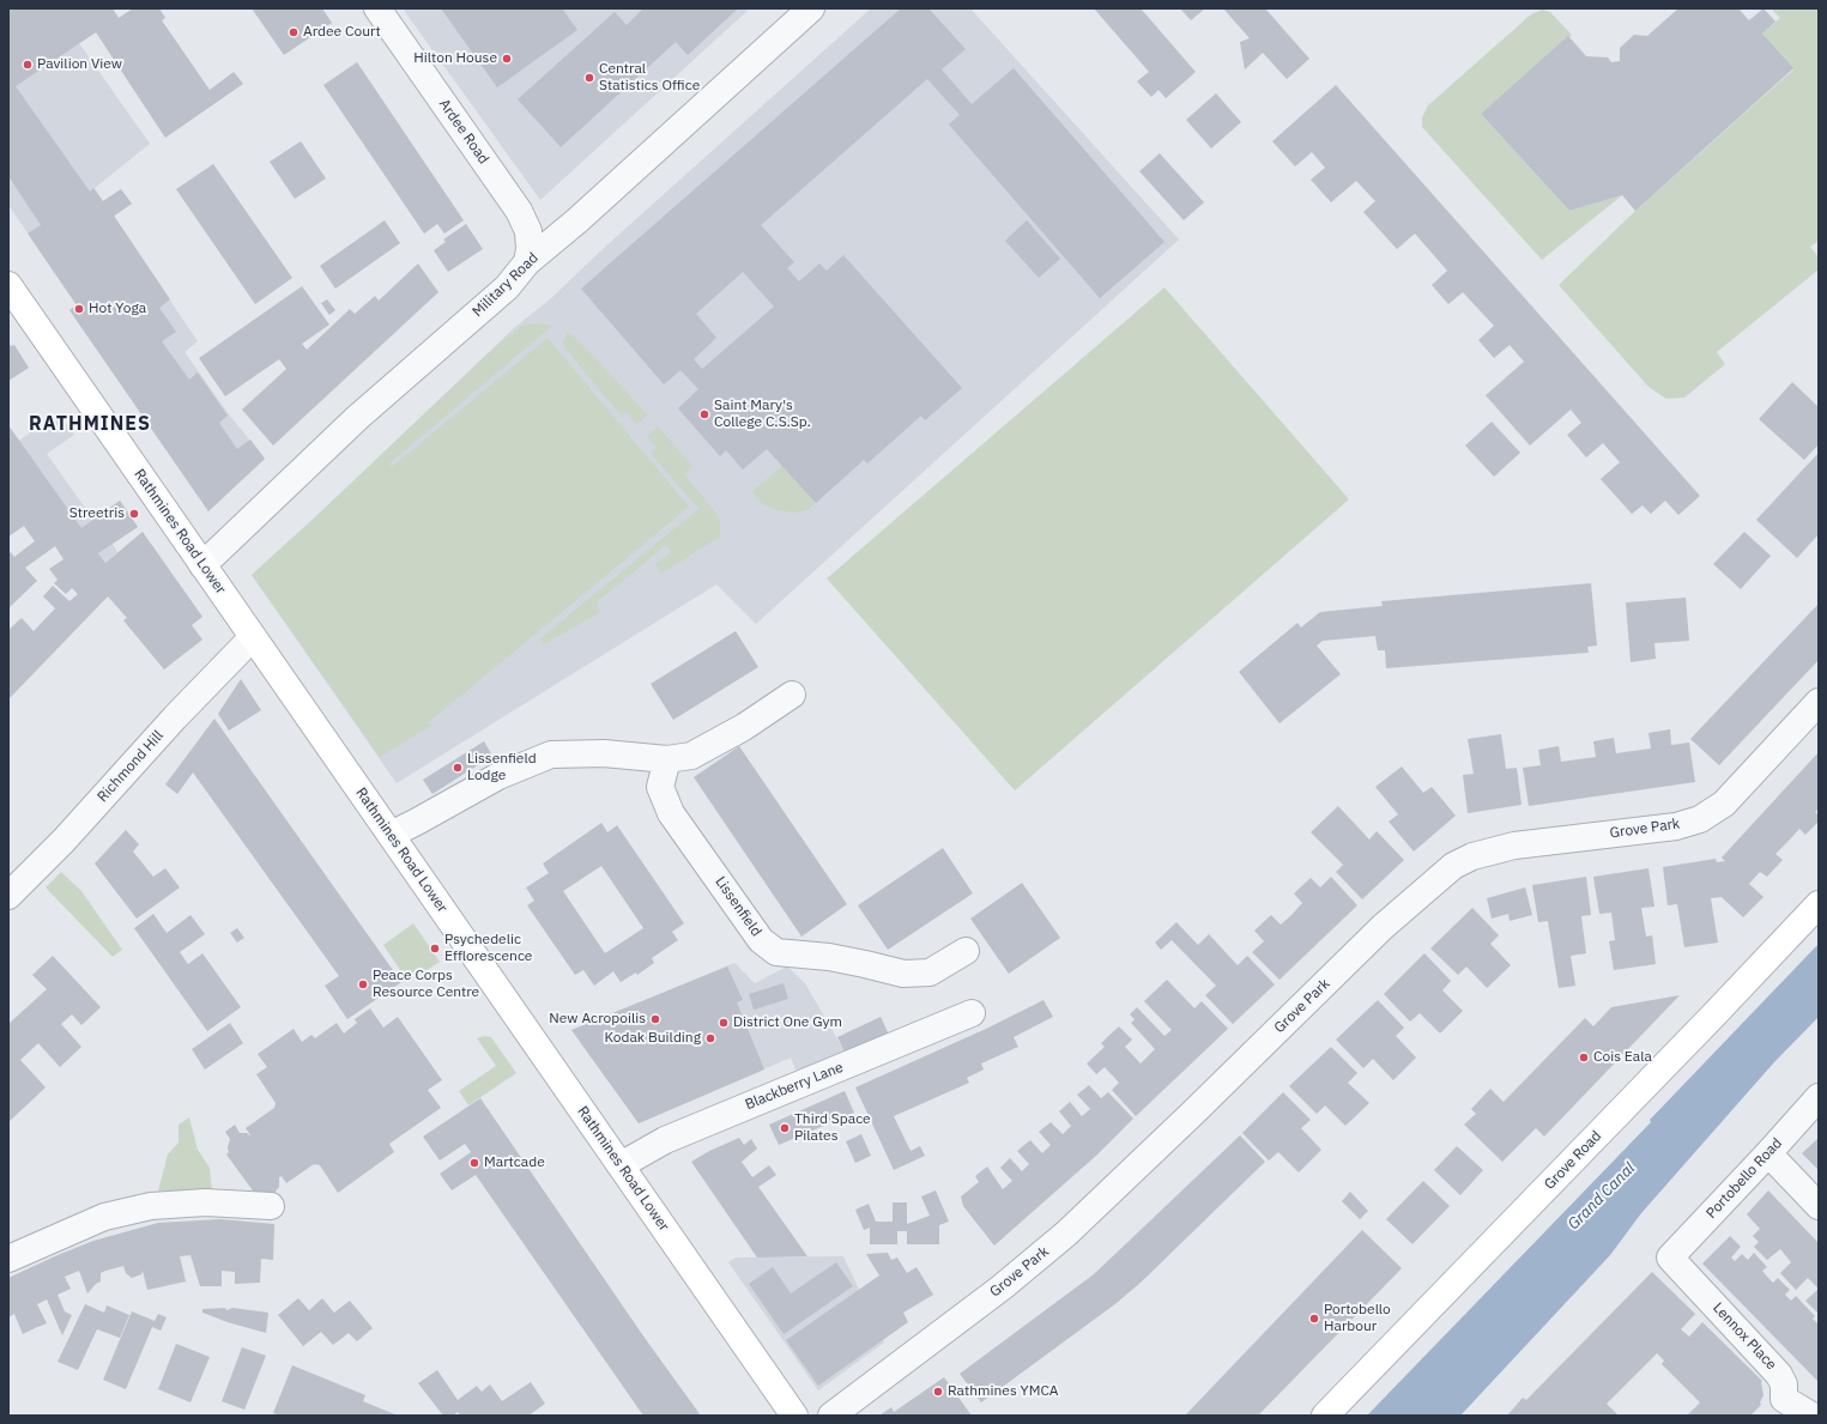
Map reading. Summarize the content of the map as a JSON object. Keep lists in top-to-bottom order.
{
  "streets": {
    "main road": ["Rathmines Road Lower", "Grove Road"],
    "street": [
      "Ardee Road",
      "Military Road",
      "Richmond Hill",
      "Grove Park",
      "Lissenfield",
      "Blackberry Lane",
      "Portobello Road",
      "Lennox Place"
    ]
  },
  "crossings": [
    ["Ardee Road", "Military Road"],
    ["Military Road", "Rathmines Road Lower"],
    ["Rathmines Road Lower", "Richmond Hill"],
    ["Rathmines Road Lower", "Blackberry Lane"],
    ["Portobello Road", "Lennox Place"]
  ],
  "districts": ["RATHMINES"],
  "water": ["Grand Canal"],
  "places": [
    "Ardee Court",
    "Hilton House",
    "Pavilion View",
    "Central Statistics Office",
    "Hot Yoga",
    "Saint Mary's College C.S.Sp.",
    "Streetris",
    "Lissenfield Lodge",
    "Psychedelic Efflorescence",
    "Peace Corps Resource Centre",
    "New Acropoilis",
    "District One Gym",
    "Kodak Building",
    "Cois Eala",
    "Third Space Pilates",
    "Martcade",
    "Portobello Harbour",
    "Rathmines YMCA"
  ]
}
